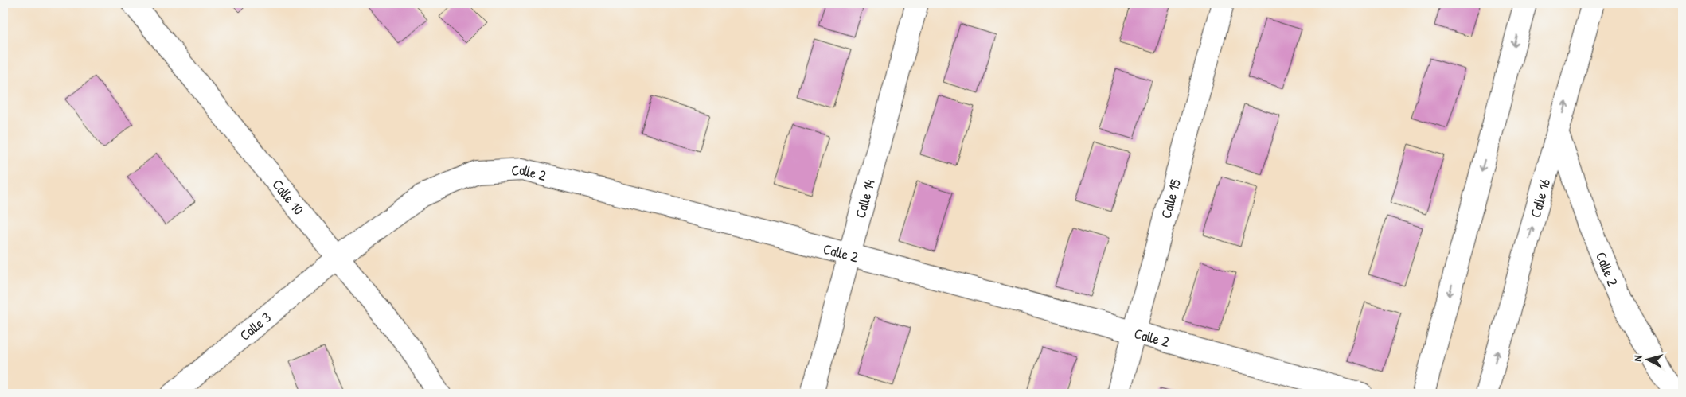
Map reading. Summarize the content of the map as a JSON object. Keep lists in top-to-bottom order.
{
  "streets": {
    "street": [
      "Calle 2",
      "Calle 10",
      "Calle 14",
      "Calle 15",
      "Calle 16",
      "Calle 3"
    ]
  },
  "crossings": [
    ["Calle 2", "Calle 10"],
    ["Calle 2", "Calle 14"],
    ["Calle 2", "Calle 15"],
    ["Calle 2", "Calle 16"],
    ["Calle 2", "Calle 3"],
    ["Calle 10", "Calle 3"]
  ],
  "north": "left"
}
